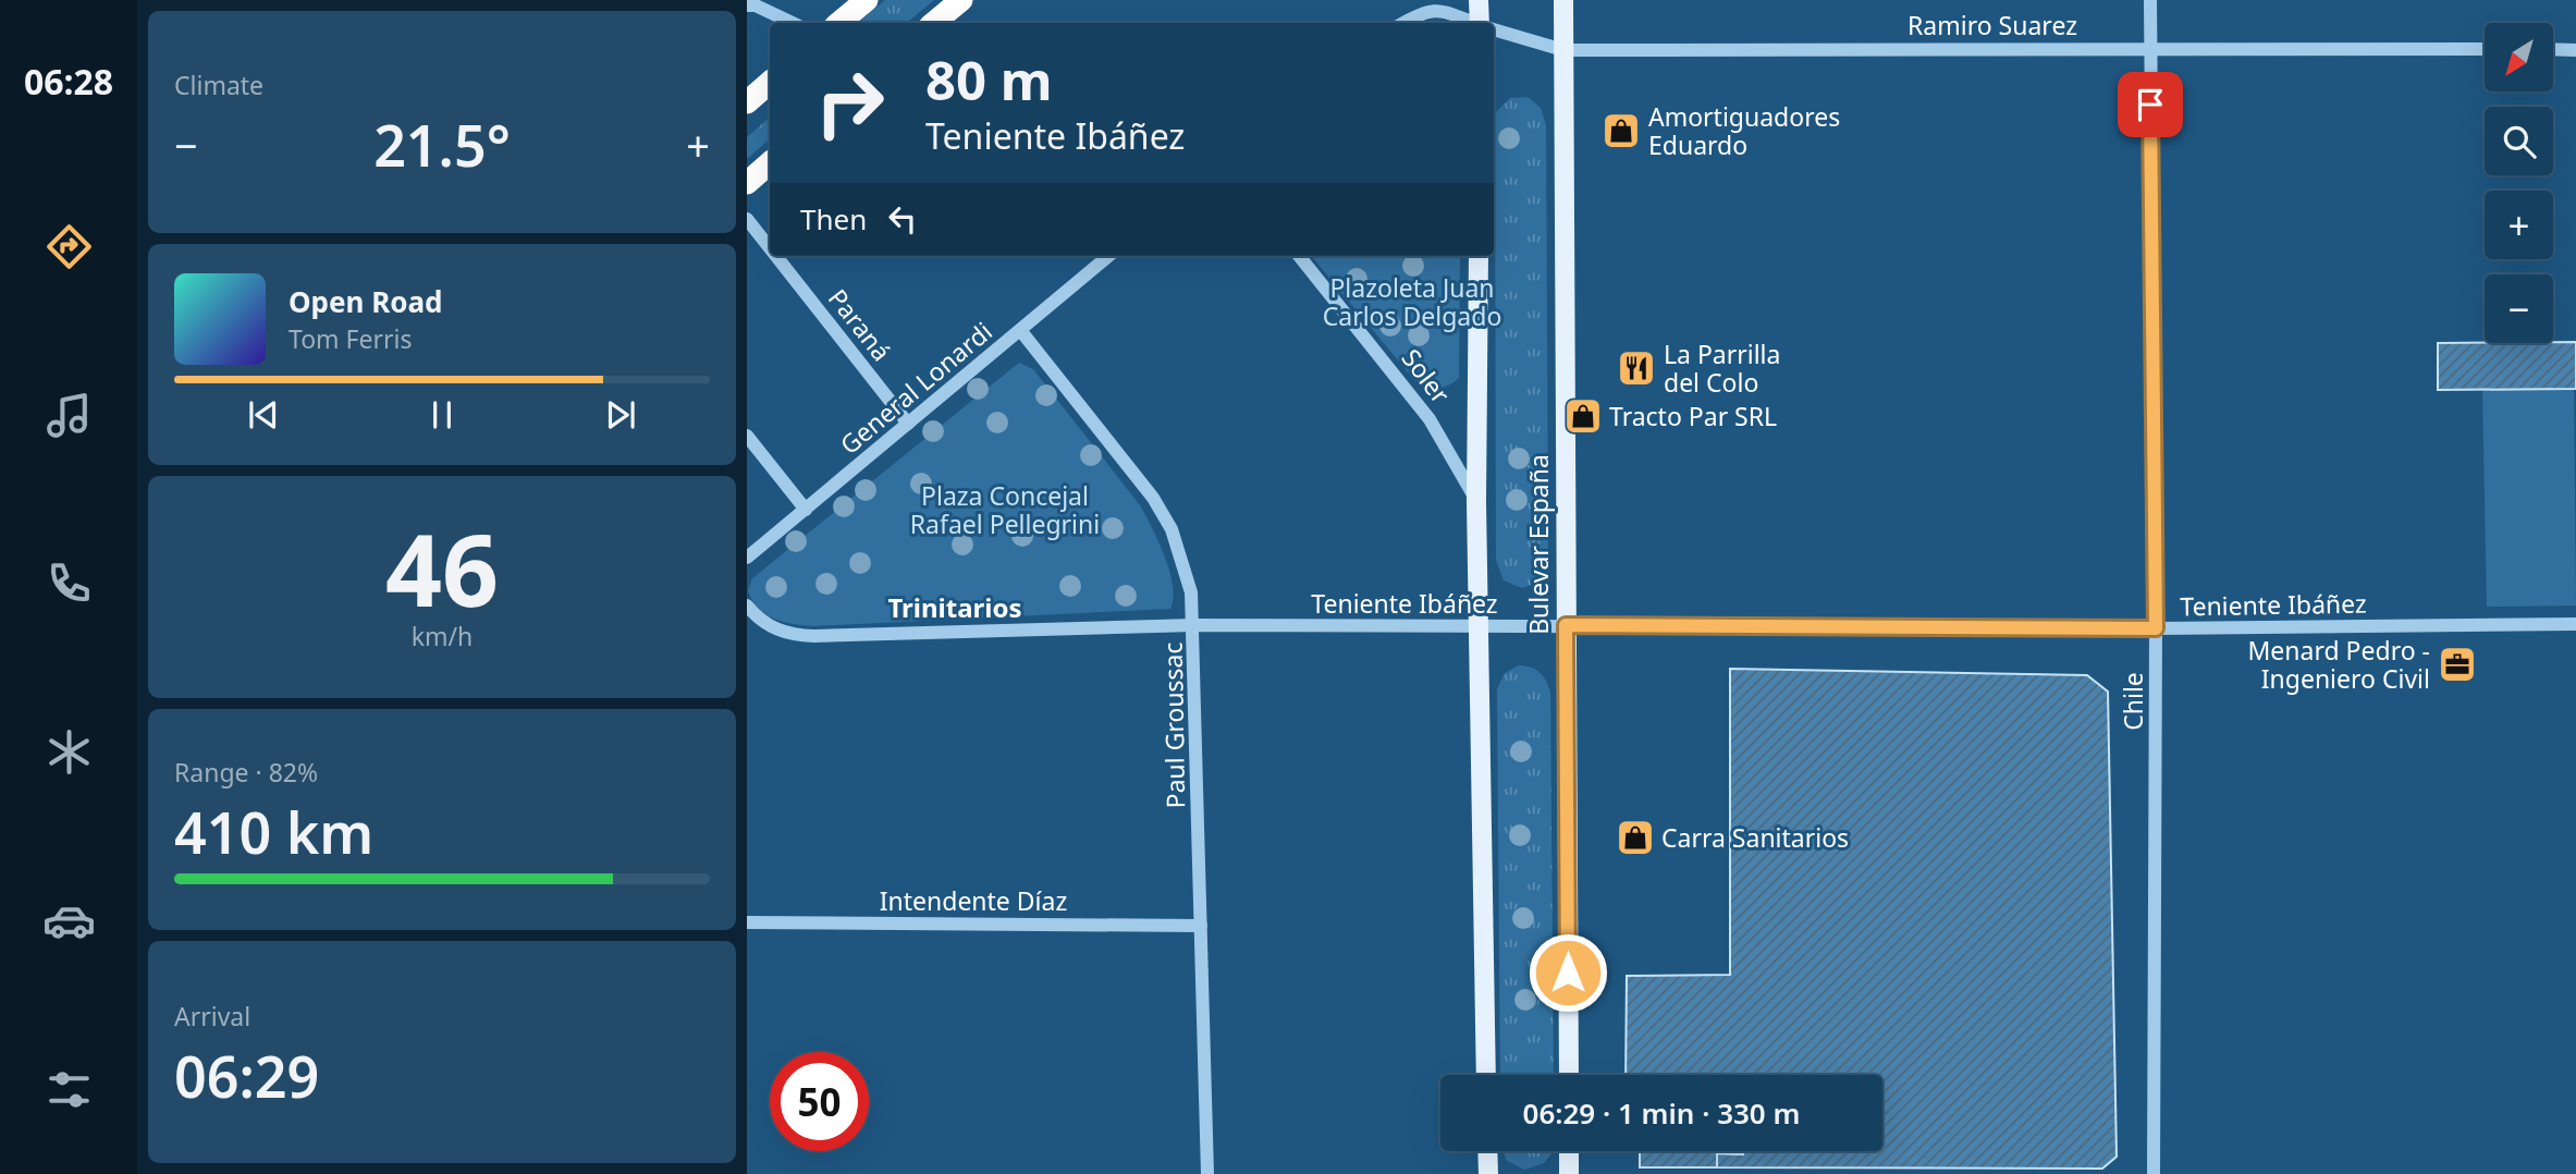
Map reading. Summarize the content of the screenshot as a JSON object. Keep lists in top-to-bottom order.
{
  "streets": {
    "main road": ["Bulevar España"],
    "street": [
      "Ramiro Suarez",
      "Paraná",
      "Soler",
      "General Lonardi",
      "Teniente Ibáñez",
      "Chile",
      "Paul Groussac",
      "Intendente Díaz"
    ]
  },
  "crossings": [
    ["Ramiro Suarez", "Bulevar España"],
    ["Ramiro Suarez", "Chile"],
    ["Paraná", "General Lonardi"],
    ["General Lonardi", "Paul Groussac"],
    ["Bulevar España", "Teniente Ibáñez"],
    ["Teniente Ibáñez", "Chile"],
    ["Teniente Ibáñez", "Paul Groussac"],
    ["Paul Groussac", "Intendente Díaz"]
  ],
  "districts": ["Trinitarios"],
  "parks": ["Plazoleta Juan Carlos Delgado", "Plaza Concejal Rafael Pellegrini"],
  "places": {
    "shop": ["Amortiguadores Eduardo", "Tracto Par SRL", "Carra Sanitarios"],
    "restaurant": ["La Parrilla del Colo"],
    "office": ["Menard Pedro - Ingeniero Civil"]
  },
  "north": "bottom left",
  "page": {
    "tabs": "06:28",
    "tile": [
      "Climate",
      ["46", "km/h"],
      ["Range · 82%", "410 km"],
      ["Arrival", "06:29"]
    ],
    "map_buttons": ["+", "−"],
    "turn": ["80 m", "Teniente Ibáñez"],
    "heat": ["−", "21.5°", "+"],
    "then": "Then",
    "song": ["Open Road", "Tom Ferris"],
    "limit": "50",
    "trip": "06:29 · 1 min · 330 m"
  }
}
